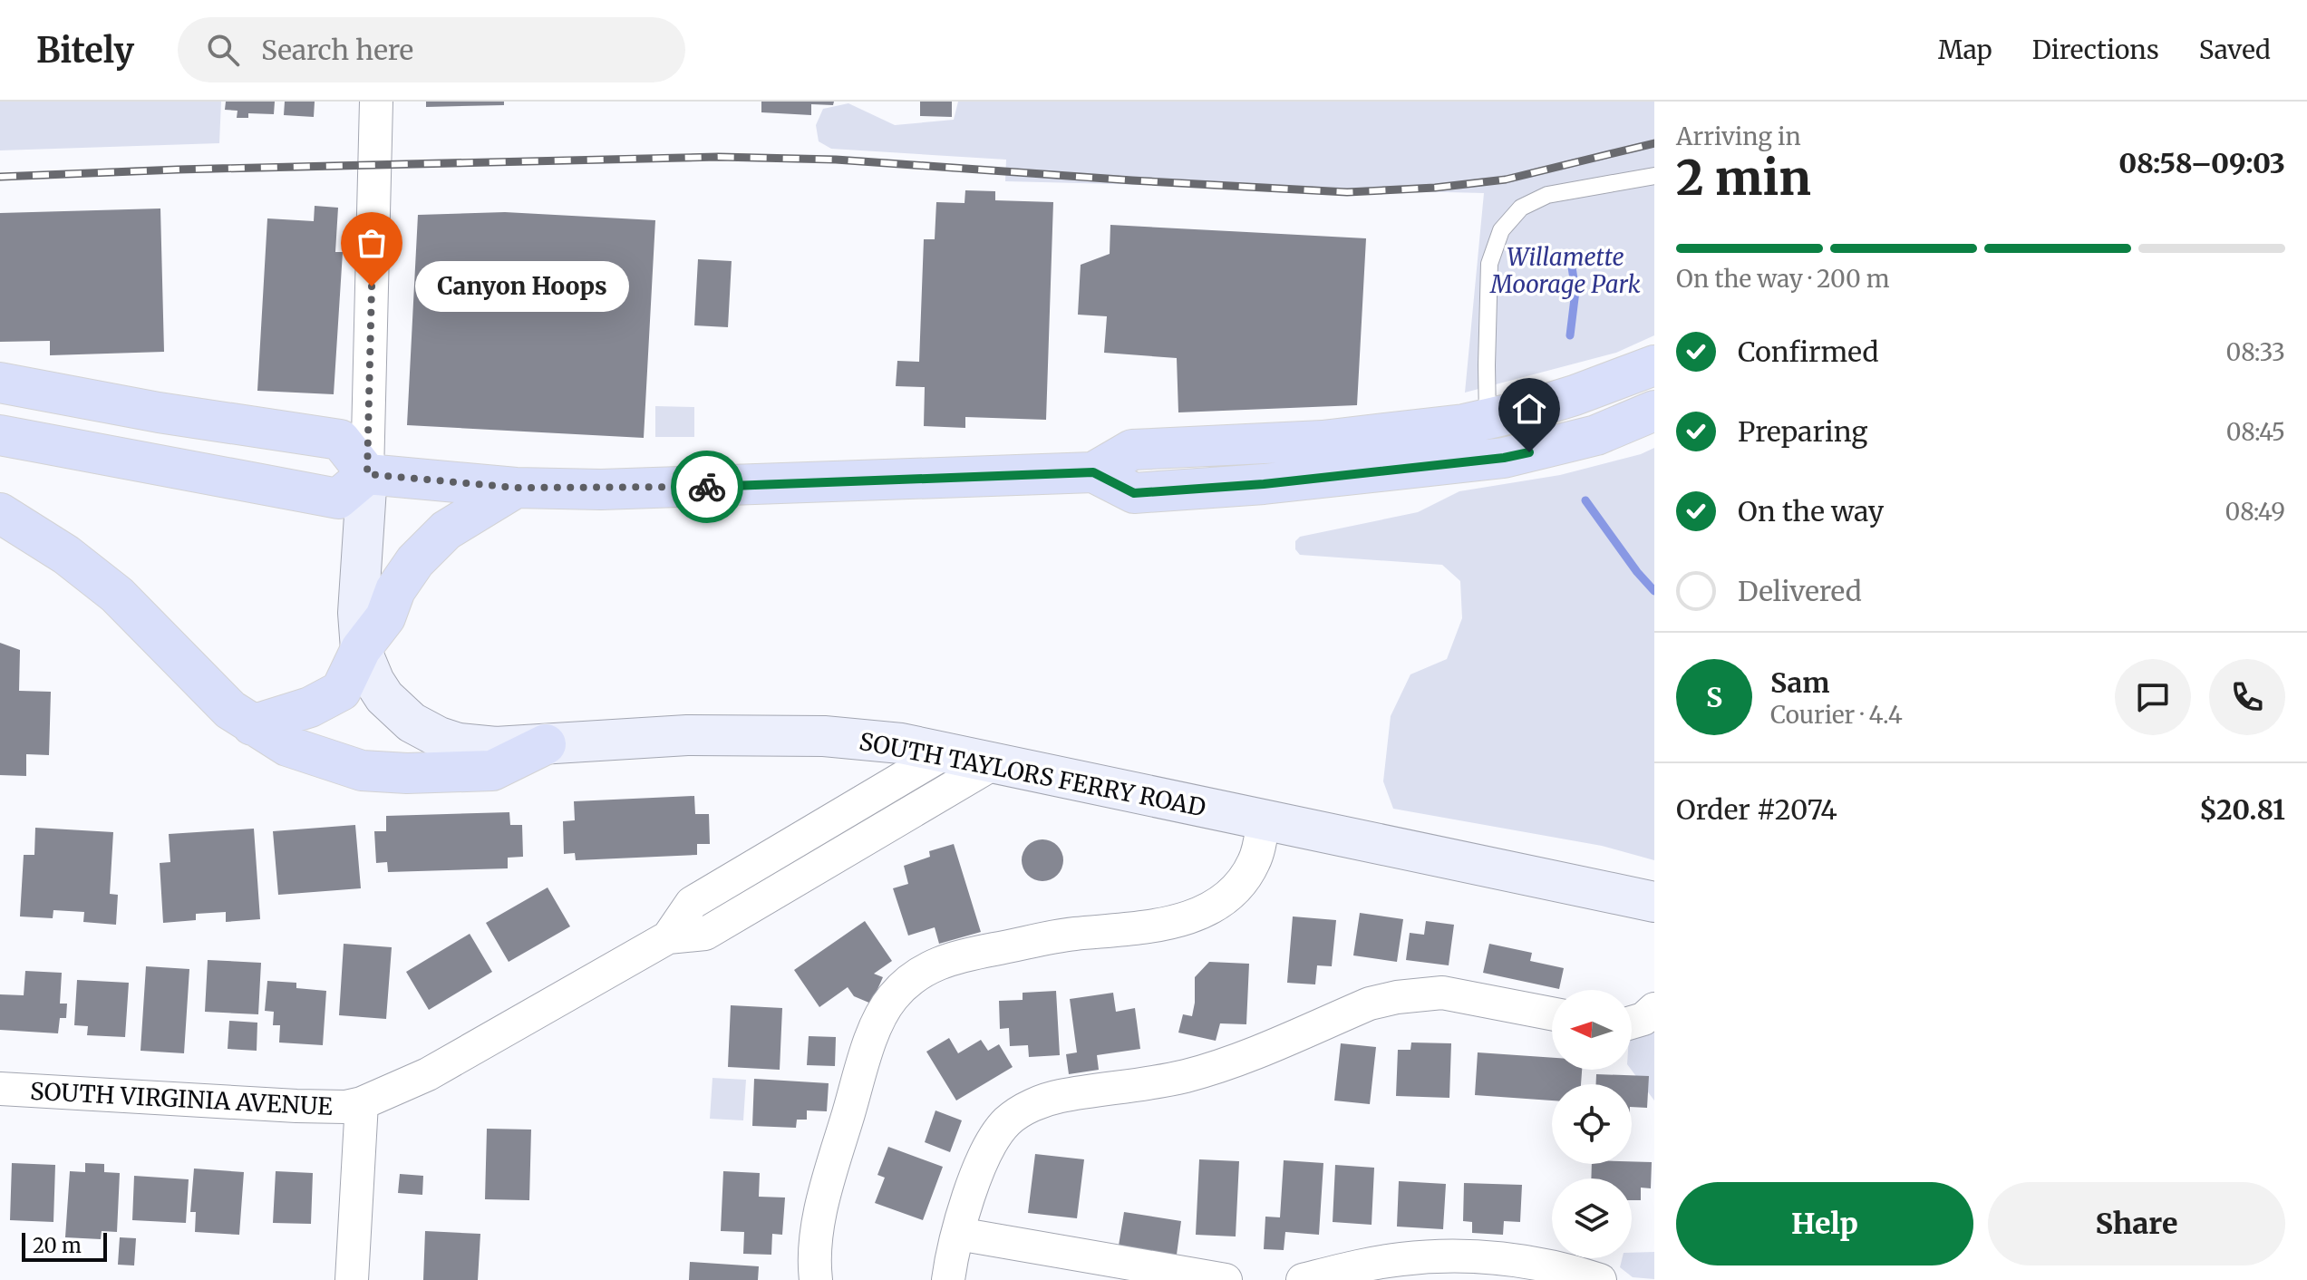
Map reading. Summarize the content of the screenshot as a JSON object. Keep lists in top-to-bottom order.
{
  "streets": {
    "main road": ["SOUTH TAYLORS FERRY ROAD"],
    "street": ["SOUTH VIRGINIA AVENUE"]
  },
  "crossings": [
    ["SOUTH TAYLORS FERRY ROAD", "SOUTH VIRGINIA AVENUE"]
  ],
  "parks": ["Willamette Moorage Park"],
  "places": ["Canyon Hoops"],
  "scale_bar": "20 m",
  "north": "left",
  "page": {
    "header": "Bitely",
    "search": "Search here",
    "nav": ["Map", "Directions", "Saved"],
    "heading": ["2 min", "Arriving in", "08:58–09:03"],
    "panel": [
      "Sam",
      "Courier · 4.4",
      "Order #2074",
      "$20.81"
    ],
    "bar": "On the way · 200 m",
    "bubble": "Canyon Hoops",
    "list": [
      ["Confirmed", "08:33"],
      ["Preparing", "08:45"],
      ["On the way", "08:49"],
      "Delivered"
    ],
    "round": "S",
    "buttons": ["Help", "Share"],
    "scale": "20 m"
  }
}
